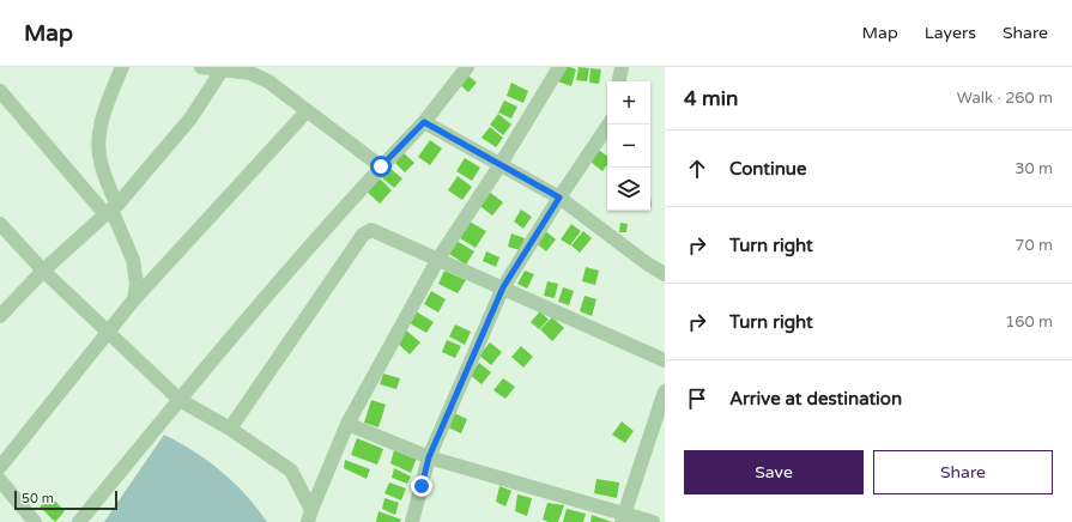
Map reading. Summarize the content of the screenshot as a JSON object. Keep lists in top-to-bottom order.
{
  "scale_bar": "50 m",
  "page": {
    "header": "Map",
    "nav": ["Map", "Layers", "Share"],
    "heading": ["4 min", "Walk · 260 m"],
    "map_buttons": ["+", "−"],
    "list": [
      ["Continue", "30 m"],
      ["Turn right", "70 m"],
      ["Turn right", "160 m"],
      "Arrive at destination"
    ],
    "buttons": ["Save", "Share"],
    "scale": "50 m"
  }
}
